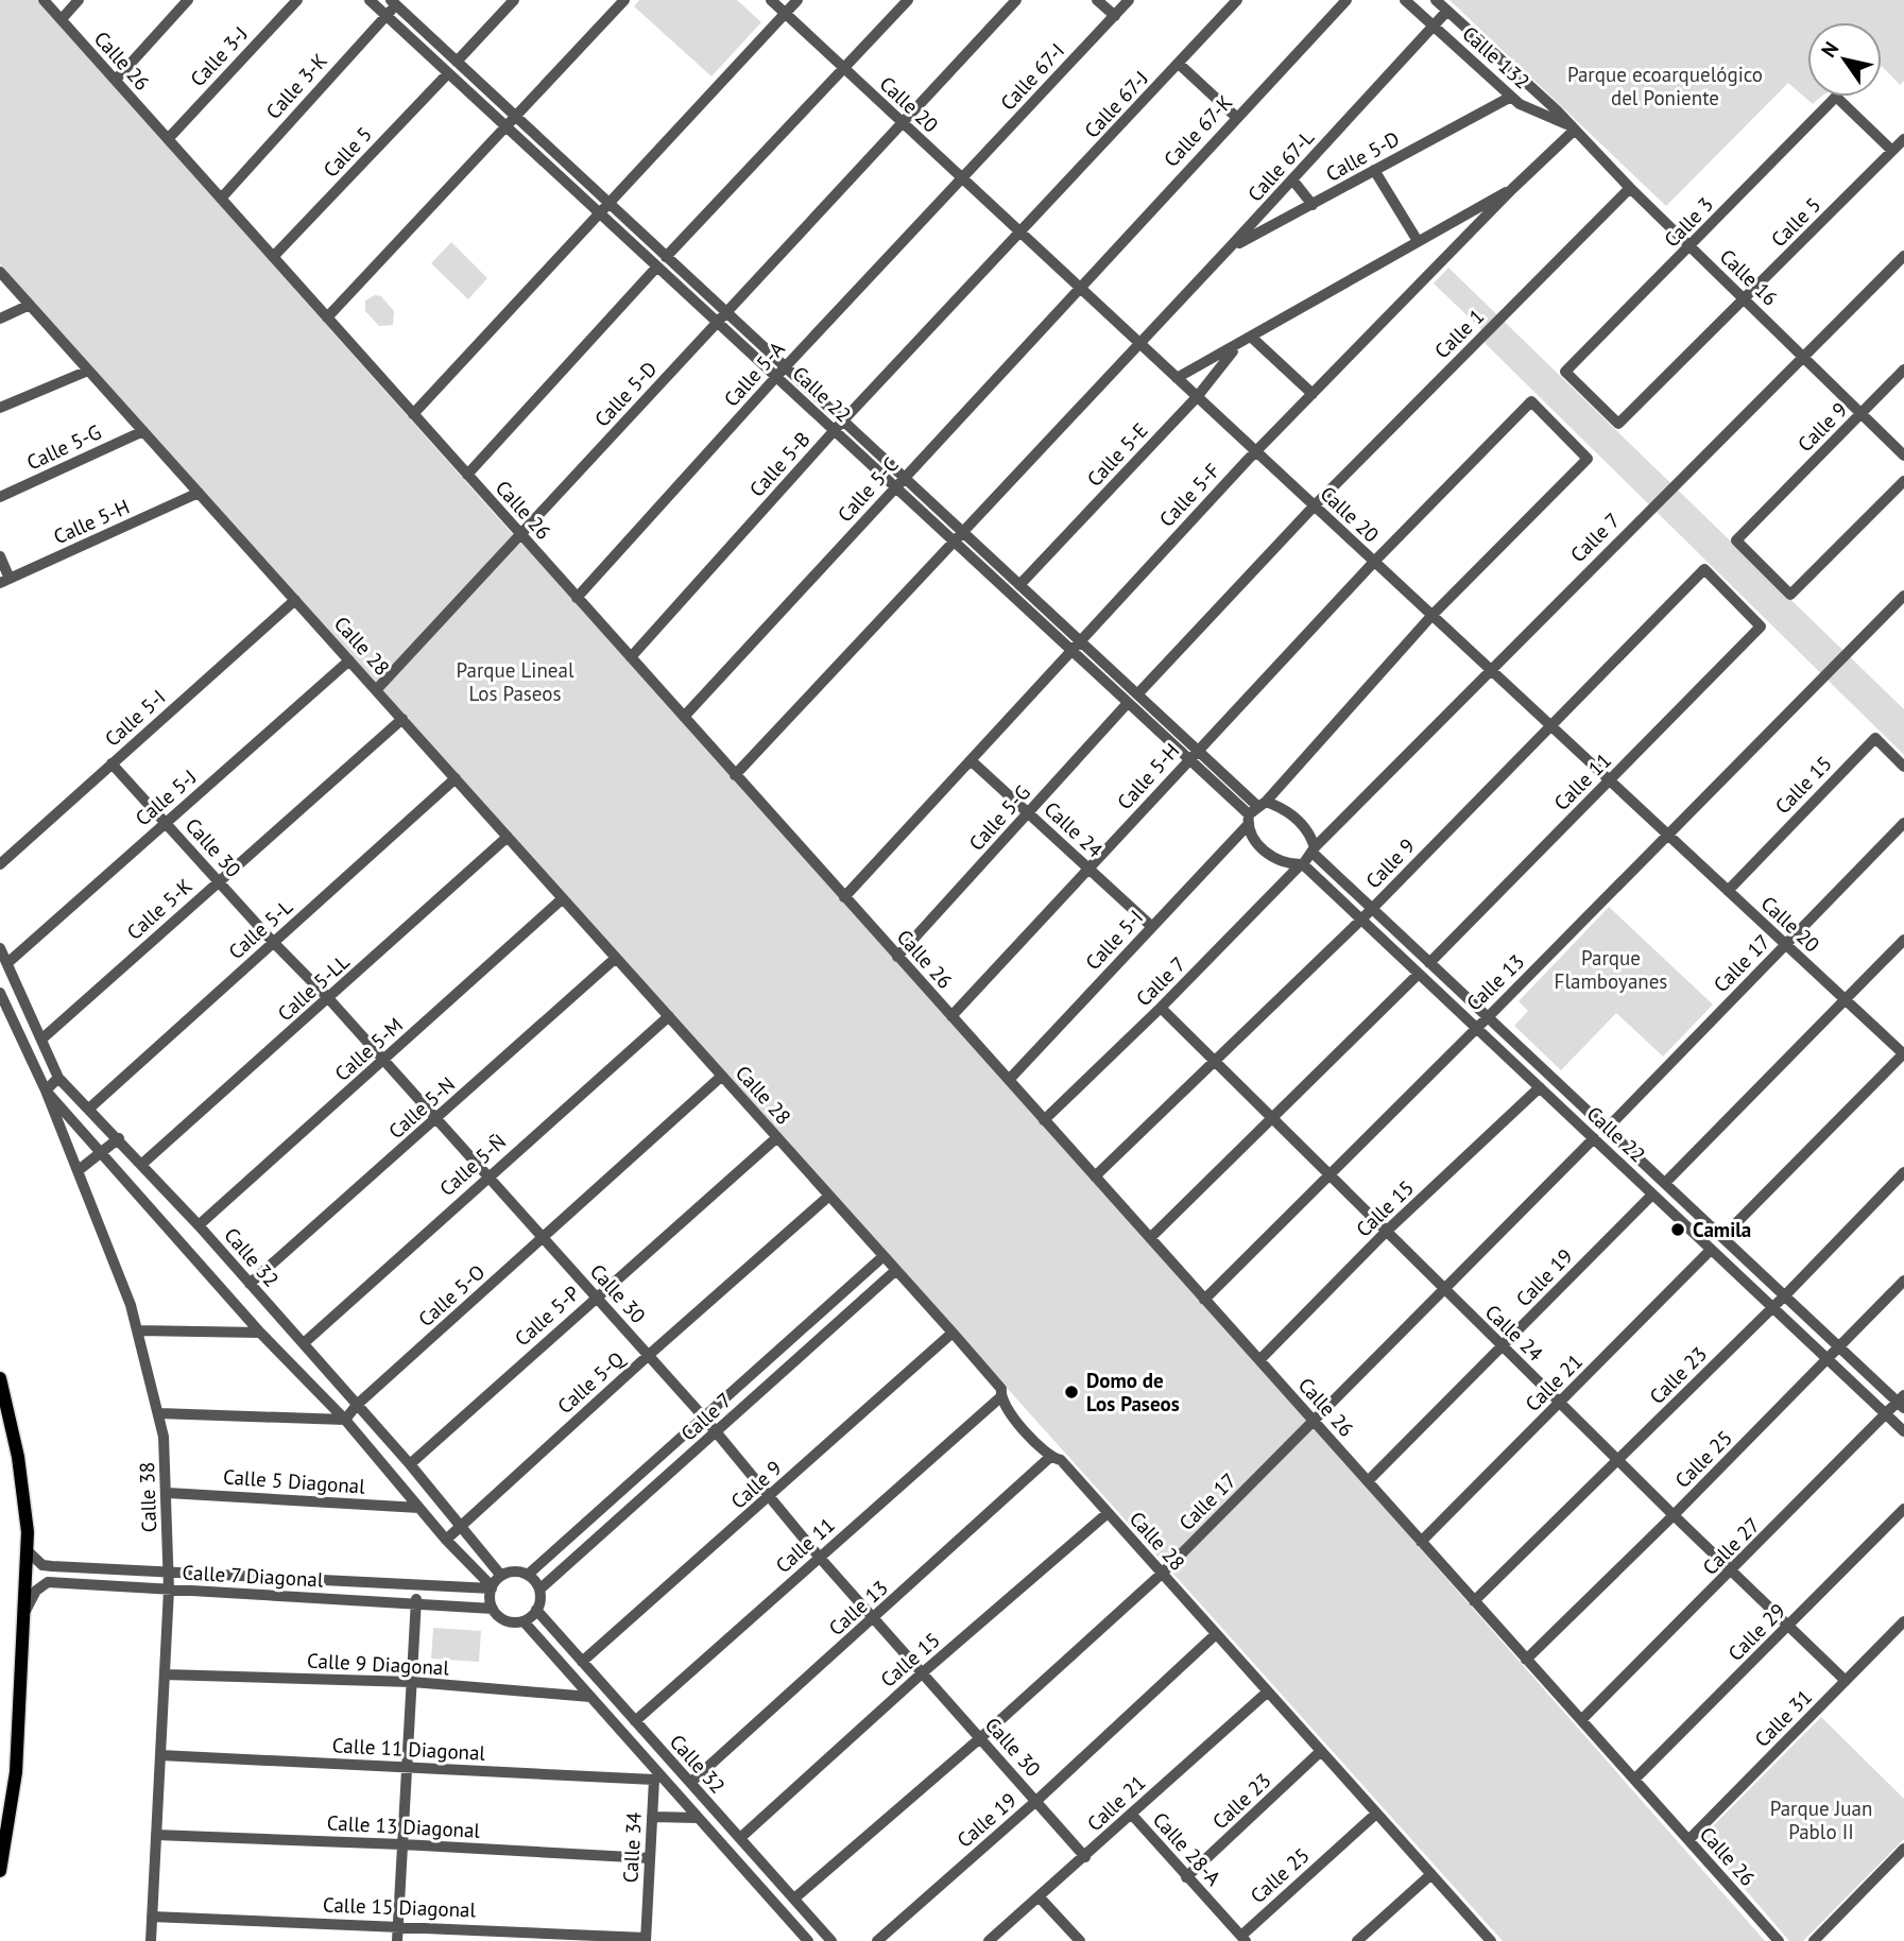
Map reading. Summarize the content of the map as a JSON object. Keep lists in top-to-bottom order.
{
  "streets": {
    "street": [
      "Calle 3-J",
      "Calle 132",
      "Calle 26",
      "Calle 67-I",
      "Calle 3-K",
      "Calle 20",
      "Calle 67-J",
      "Calle 67-K",
      "Calle 5",
      "Calle 5-D",
      "Calle 67-L",
      "Calle 3",
      "Calle 16",
      "Calle 1",
      "Calle 5-A",
      "Calle 22",
      "Calle 9",
      "Calle 5-G",
      "Calle 5-E",
      "Calle 5-B",
      "Calle 5-C",
      "Calle 5-F",
      "Calle 5-H",
      "Calle 7",
      "Calle 28",
      "Calle 5-I",
      "Calle 11",
      "Calle 15",
      "Calle 5-J",
      "Calle 24",
      "Calle 30",
      "Calle 5-K",
      "Calle 5-L",
      "Calle 17",
      "Calle 13",
      "Calle 5-LL",
      "Calle 5-M",
      "Calle 5-N",
      "Calle 5-Ñ",
      "Calle 32",
      "Calle 19",
      "Calle 5-O",
      "Calle 5-P",
      "Calle 23",
      "Calle 5-Q",
      "Calle 21",
      "Calle 25",
      "Calle 5 Diagonal",
      "Calle 38",
      "Calle 27",
      "Calle 7 Diagonal",
      "Calle 29",
      "Calle 9 Diagonal",
      "Calle 31",
      "Calle 11 Diagonal",
      "Calle 13 Diagonal",
      "Calle 34",
      "Calle 28-A",
      "Calle 15 Diagonal"
    ]
  },
  "crossings": [
    ["Calle 3-J", "Calle 26"],
    ["Calle 132", "Calle 5-D"],
    ["Calle 132", "Calle 67-L"],
    ["Calle 132", "Calle 16"],
    ["Calle 132", "Calle 5-F"],
    ["Calle 26", "Calle 3-K"],
    ["Calle 26", "Calle 5"],
    ["Calle 26", "Calle 5-D"],
    ["Calle 26", "Calle 5-A"],
    ["Calle 26", "Calle 9"],
    ["Calle 26", "Calle 5-G"],
    ["Calle 26", "Calle 5-B"],
    ["Calle 26", "Calle 5-C"],
    ["Calle 26", "Calle 5-F"],
    ["Calle 26", "Calle 5-H"],
    ["Calle 26", "Calle 7"],
    ["Calle 26", "Calle 5-I"],
    ["Calle 26", "Calle 15"],
    ["Calle 26", "Calle 17"],
    ["Calle 26", "Calle 13"],
    ["Calle 26", "Calle 19"],
    ["Calle 26", "Calle 23"],
    ["Calle 26", "Calle 21"],
    ["Calle 26", "Calle 25"],
    ["Calle 26", "Calle 27"],
    ["Calle 26", "Calle 29"],
    ["Calle 26", "Calle 31"],
    ["Calle 67-I", "Calle 20"],
    ["Calle 67-I", "Calle 5-A"],
    ["Calle 3-K", "Calle 22"],
    ["Calle 20", "Calle 67-J"],
    ["Calle 20", "Calle 67-K"],
    ["Calle 20", "Calle 5-D"],
    ["Calle 20", "Calle 67-L"],
    ["Calle 20", "Calle 1"],
    ["Calle 20", "Calle 5-A"],
    ["Calle 20", "Calle 9"],
    ["Calle 20", "Calle 5-G"],
    ["Calle 20", "Calle 5-E"],
    ["Calle 20", "Calle 5-B"],
    ["Calle 20", "Calle 5-C"],
    ["Calle 20", "Calle 5-F"],
    ["Calle 20", "Calle 5-H"],
    ["Calle 20", "Calle 7"],
    ["Calle 20", "Calle 5-I"],
    ["Calle 20", "Calle 11"],
    ["Calle 20", "Calle 15"],
    ["Calle 20", "Calle 17"],
    ["Calle 20", "Calle 13"],
    ["Calle 67-J", "Calle 5-B"],
    ["Calle 67-K", "Calle 5-C"],
    ["Calle 5", "Calle 3"],
    ["Calle 5", "Calle 16"],
    ["Calle 5", "Calle 22"],
    ["Calle 5-D", "Calle 67-L"],
    ["Calle 5-D", "Calle 22"],
    ["Calle 5-D", "Calle 28"],
    ["Calle 3", "Calle 16"],
    ["Calle 16", "Calle 1"],
    ["Calle 16", "Calle 9"],
    ["Calle 16", "Calle 5-F"],
    ["Calle 16", "Calle 7"],
    ["Calle 1", "Calle 5-G"],
    ["Calle 5-A", "Calle 22"],
    ["Calle 22", "Calle 9"],
    ["Calle 22", "Calle 5-G"],
    ["Calle 22", "Calle 5-E"],
    ["Calle 22", "Calle 5-B"],
    ["Calle 22", "Calle 5-C"],
    ["Calle 22", "Calle 5-F"],
    ["Calle 22", "Calle 5-H"],
    ["Calle 22", "Calle 7"],
    ["Calle 22", "Calle 5-I"],
    ["Calle 22", "Calle 11"],
    ["Calle 22", "Calle 15"],
    ["Calle 22", "Calle 17"],
    ["Calle 22", "Calle 13"],
    ["Calle 22", "Calle 19"],
    ["Calle 22", "Calle 23"],
    ["Calle 22", "Calle 21"],
    ["Calle 22", "Calle 25"],
    ["Calle 22", "Calle 27"],
    ["Calle 9", "Calle 28"],
    ["Calle 9", "Calle 11"],
    ["Calle 9", "Calle 24"],
    ["Calle 9", "Calle 30"],
    ["Calle 9", "Calle 32"],
    ["Calle 5-G", "Calle 28"],
    ["Calle 5-G", "Calle 24"],
    ["Calle 5-E", "Calle 5-F"],
    ["Calle 5-F", "Calle 24"],
    ["Calle 5-H", "Calle 28"],
    ["Calle 5-H", "Calle 24"],
    ["Calle 7", "Calle 28"],
    ["Calle 7", "Calle 24"],
    ["Calle 7", "Calle 30"],
    ["Calle 7", "Calle 32"],
    ["Calle 7", "Calle 7 Diagonal"],
    ["Calle 28", "Calle 5-I"],
    ["Calle 28", "Calle 11"],
    ["Calle 28", "Calle 15"],
    ["Calle 28", "Calle 5-J"],
    ["Calle 28", "Calle 5-K"],
    ["Calle 28", "Calle 5-L"],
    ["Calle 28", "Calle 17"],
    ["Calle 28", "Calle 13"],
    ["Calle 28", "Calle 5-LL"],
    ["Calle 28", "Calle 5-M"],
    ["Calle 28", "Calle 5-N"],
    ["Calle 28", "Calle 5-Ñ"],
    ["Calle 28", "Calle 19"],
    ["Calle 28", "Calle 5-O"],
    ["Calle 28", "Calle 5-P"],
    ["Calle 28", "Calle 23"],
    ["Calle 28", "Calle 5-Q"],
    ["Calle 28", "Calle 21"],
    ["Calle 28", "Calle 25"],
    ["Calle 5-I", "Calle 24"],
    ["Calle 5-I", "Calle 30"],
    ["Calle 11", "Calle 30"],
    ["Calle 11", "Calle 32"],
    ["Calle 15", "Calle 24"],
    ["Calle 15", "Calle 30"],
    ["Calle 15", "Calle 32"],
    ["Calle 5-J", "Calle 30"],
    ["Calle 5-J", "Calle 32"],
    ["Calle 24", "Calle 17"],
    ["Calle 24", "Calle 13"],
    ["Calle 24", "Calle 19"],
    ["Calle 24", "Calle 23"],
    ["Calle 24", "Calle 21"],
    ["Calle 24", "Calle 25"],
    ["Calle 24", "Calle 27"],
    ["Calle 24", "Calle 29"],
    ["Calle 24", "Calle 31"],
    ["Calle 30", "Calle 5-K"],
    ["Calle 30", "Calle 5-L"],
    ["Calle 30", "Calle 17"],
    ["Calle 30", "Calle 13"],
    ["Calle 30", "Calle 5-LL"],
    ["Calle 30", "Calle 5-M"],
    ["Calle 30", "Calle 5-N"],
    ["Calle 30", "Calle 5-Ñ"],
    ["Calle 30", "Calle 19"],
    ["Calle 30", "Calle 5-O"],
    ["Calle 30", "Calle 5-P"],
    ["Calle 30", "Calle 5-Q"],
    ["Calle 30", "Calle 21"],
    ["Calle 5-K", "Calle 32"],
    ["Calle 5-L", "Calle 32"],
    ["Calle 17", "Calle 32"],
    ["Calle 13", "Calle 32"],
    ["Calle 5-LL", "Calle 32"],
    ["Calle 5-M", "Calle 32"],
    ["Calle 5-N", "Calle 32"],
    ["Calle 5-Ñ", "Calle 32"],
    ["Calle 32", "Calle 5-O"],
    ["Calle 32", "Calle 5-P"],
    ["Calle 32", "Calle 5-Q"],
    ["Calle 32", "Calle 7 Diagonal"],
    ["Calle 32", "Calle 9 Diagonal"],
    ["Calle 32", "Calle 11 Diagonal"],
    ["Calle 32", "Calle 34"],
    ["Calle 23", "Calle 28-A"],
    ["Calle 21", "Calle 28-A"],
    ["Calle 25", "Calle 28-A"],
    ["Calle 5 Diagonal", "Calle 38"],
    ["Calle 38", "Calle 7 Diagonal"],
    ["Calle 38", "Calle 9 Diagonal"],
    ["Calle 38", "Calle 11 Diagonal"],
    ["Calle 38", "Calle 13 Diagonal"],
    ["Calle 38", "Calle 15 Diagonal"],
    ["Calle 11 Diagonal", "Calle 34"],
    ["Calle 13 Diagonal", "Calle 34"],
    ["Calle 34", "Calle 15 Diagonal"]
  ],
  "parks": [
    "Parque ecoarquelógico del Poniente",
    "Parque Lineal Los Paseos",
    "Parque Flamboyanes",
    "Parque Juan Pablo II"
  ],
  "places": ["Camila", "Domo de Los Paseos"],
  "north": "top left"
}
